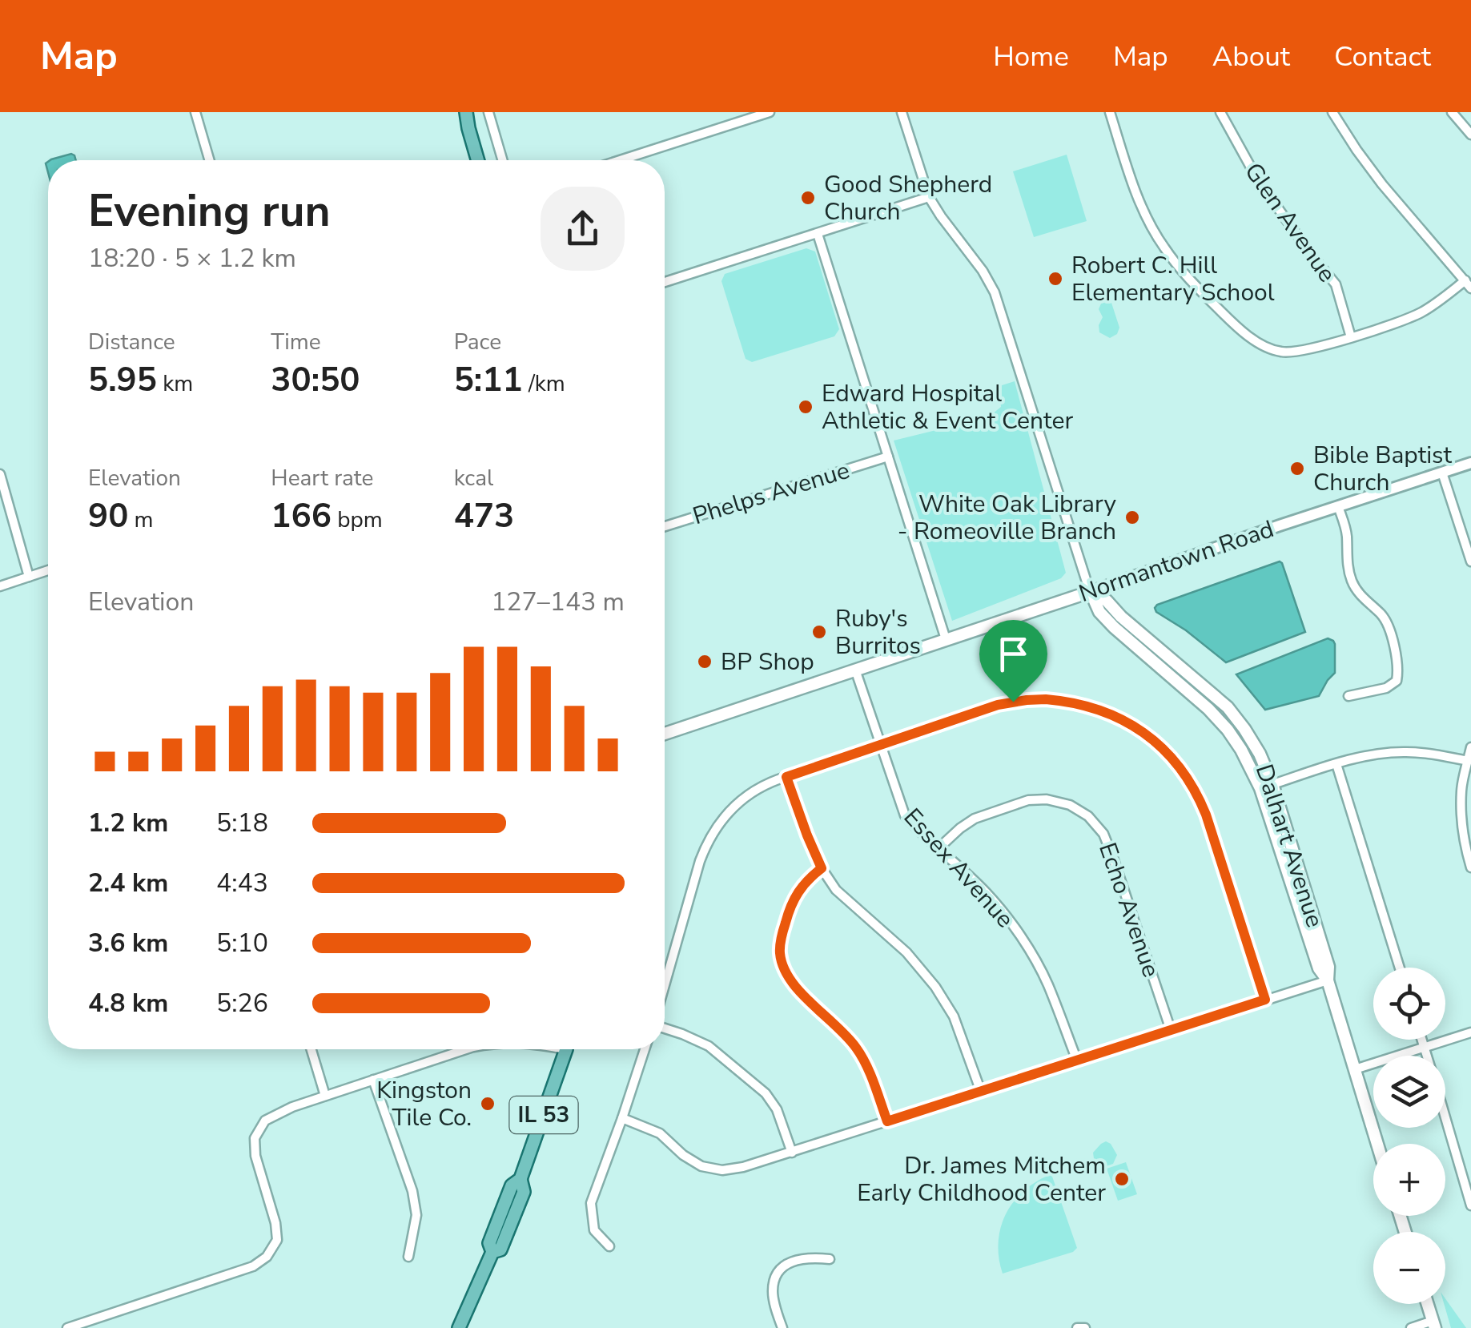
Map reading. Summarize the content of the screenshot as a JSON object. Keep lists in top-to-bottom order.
{
  "streets": {
    "main road": ["Normantown Road", "Dalhart Avenue", "IL 53"],
    "street": [
      "Glen Avenue",
      "Phelps Avenue",
      "Essex Avenue",
      "Echo Avenue"
    ]
  },
  "crossings": [
    ["Normantown Road", "Dalhart Avenue"],
    ["Normantown Road", "Essex Avenue"],
    ["Essex Avenue", "Echo Avenue"]
  ],
  "places": [
    "Good Shepherd Church",
    "Robert C. Hill Elementary School",
    "Edward Hospital Athletic & Event Center",
    "Bible Baptist Church",
    "White Oak Library - Romeoville Branch",
    "Ruby's Burritos",
    "BP Shop",
    "Kingston Tile Co.",
    "Dr. James Mitchem Early Childhood Center"
  ],
  "page": {
    "header": "Map",
    "nav": [
      "Home",
      "Map",
      "About",
      "Contact"
    ],
    "heading": ["Evening run", "18:20 · 5 × 1.2 km"],
    "stats": [
      ["Distance", "5.95 km"],
      ["Time", "30:50"],
      ["Pace", "5:11 /km"],
      ["Elevation", "90 m"],
      ["Heart rate", "166 bpm"],
      ["kcal", "473"]
    ],
    "chart": ["Elevation", "127–143 m"],
    "list": [
      {
        "name": "1.2 km",
        "note": "5:18"
      },
      {
        "name": "2.4 km",
        "note": "4:43"
      },
      {
        "name": "3.6 km",
        "note": "5:10"
      },
      {
        "name": "4.8 km",
        "note": "5:26"
      }
    ],
    "map_buttons": ["+", "−"]
  }
}
